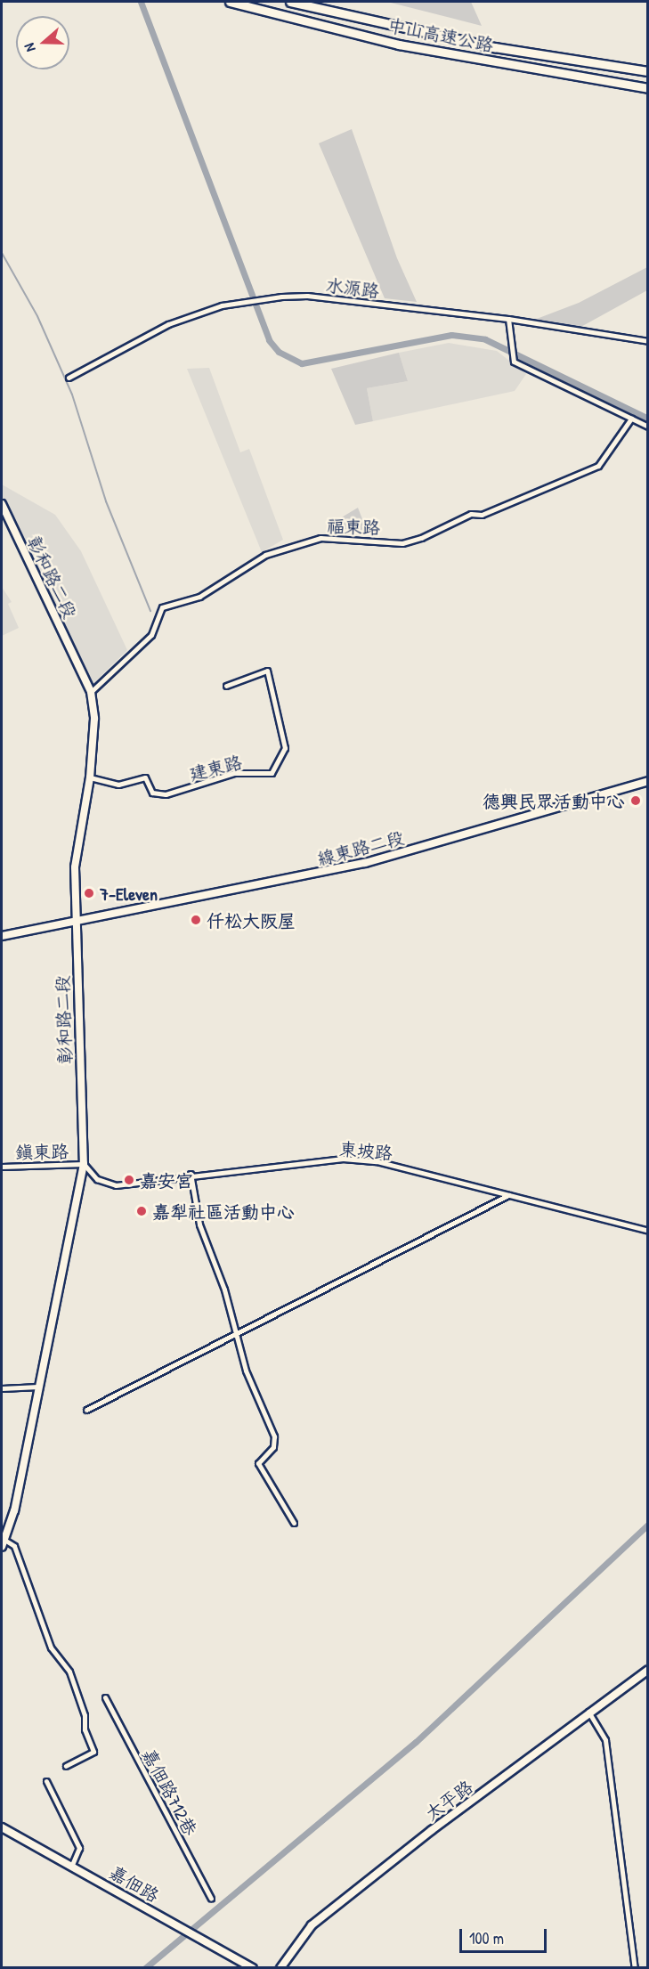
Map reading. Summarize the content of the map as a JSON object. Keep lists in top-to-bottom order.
{
  "streets": {
    "highway": ["中山高速公路"],
    "main road": [
      "彰和路二段",
      "線東路二段",
      "太平路",
      "嘉佃路"
    ],
    "street": [
      "水源路",
      "福東路",
      "建東路",
      "東坡路",
      "鎮東路",
      "嘉佃路712巷"
    ]
  },
  "crossings": [
    ["福東路", "彰和路二段"],
    ["彰和路二段", "建東路"],
    ["彰和路二段", "線東路二段"],
    ["彰和路二段", "東坡路"],
    ["彰和路二段", "鎮東路"],
    ["東坡路", "鎮東路"]
  ],
  "places": [
    "德興民眾活動中心",
    "7-Eleven",
    "仟松大阪屋",
    "嘉安宮",
    "嘉犁社區活動中心"
  ],
  "scale_bar": "100 m",
  "north": "left"
}
